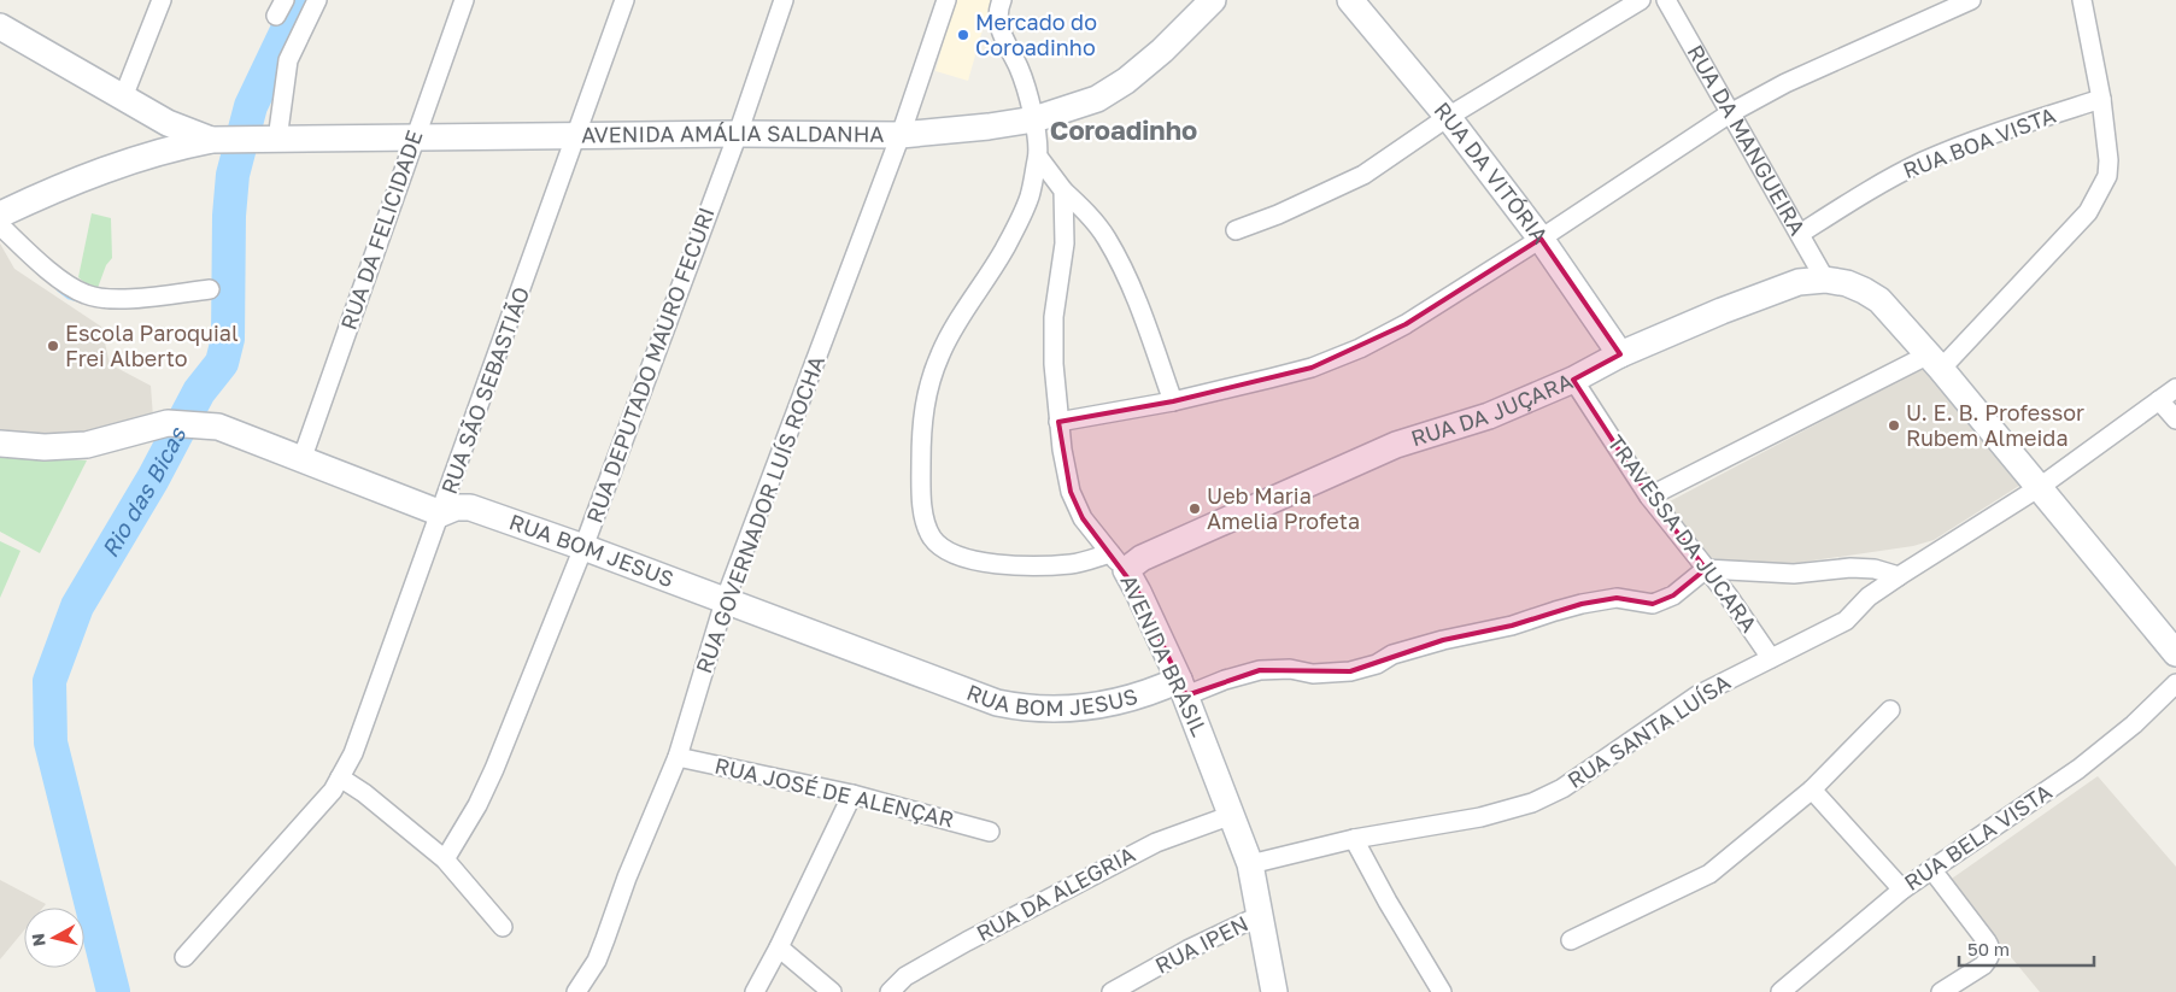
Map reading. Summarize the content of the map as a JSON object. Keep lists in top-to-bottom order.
{
  "streets": {
    "street": [
      "AVENIDA AMÁLIA SALDANHA",
      "RUA DA MANGUEIRA",
      "RUA BOA VISTA",
      "RUA DA VITÓRIA",
      "RUA DA FELICIDADE",
      "RUA DEPUTADO MAURO FECURI",
      "RUA SÃO SEBASTIÃO",
      "RUA DA JUÇARA",
      "RUA GOVERNADOR LUÍS ROCHA",
      "TRAVESSA DA JUCARA",
      "RUA BOM JESUS",
      "AVENIDA BRASIL",
      "RUA SANTA LUÍSA",
      "RUA JOSÉ DE ALENÇAR",
      "RUA BELA VISTA",
      "RUA DA ALEGRIA",
      "RUA IPEN"
    ]
  },
  "crossings": [
    ["AVENIDA AMÁLIA SALDANHA", "RUA DA FELICIDADE"],
    ["AVENIDA AMÁLIA SALDANHA", "RUA DEPUTADO MAURO FECURI"],
    ["AVENIDA AMÁLIA SALDANHA", "RUA SÃO SEBASTIÃO"],
    ["AVENIDA AMÁLIA SALDANHA", "RUA GOVERNADOR LUÍS ROCHA"],
    ["RUA DA MANGUEIRA", "RUA BOA VISTA"],
    ["RUA DA MANGUEIRA", "RUA DA JUÇARA"],
    ["RUA DA VITÓRIA", "RUA DA JUÇARA"],
    ["RUA DEPUTADO MAURO FECURI", "RUA BOM JESUS"],
    ["RUA SÃO SEBASTIÃO", "RUA BOM JESUS"],
    ["RUA DA JUÇARA", "TRAVESSA DA JUCARA"],
    ["RUA DA JUÇARA", "AVENIDA BRASIL"],
    ["RUA GOVERNADOR LUÍS ROCHA", "RUA BOM JESUS"],
    ["RUA GOVERNADOR LUÍS ROCHA", "RUA JOSÉ DE ALENÇAR"],
    ["TRAVESSA DA JUCARA", "RUA SANTA LUÍSA"],
    ["RUA BOM JESUS", "AVENIDA BRASIL"],
    ["AVENIDA BRASIL", "RUA SANTA LUÍSA"],
    ["AVENIDA BRASIL", "RUA DA ALEGRIA"],
    ["AVENIDA BRASIL", "RUA IPEN"]
  ],
  "districts": ["Coroadinho"],
  "water": ["Rio das Bicas"],
  "places": [
    "Mercado do Coroadinho",
    "Escola Paroquial Frei Alberto",
    "U. E. B. Professor Rubem Almeida",
    "Ueb Maria Amelia Profeta"
  ],
  "scale_bar": "50 m",
  "north": "left"
}
